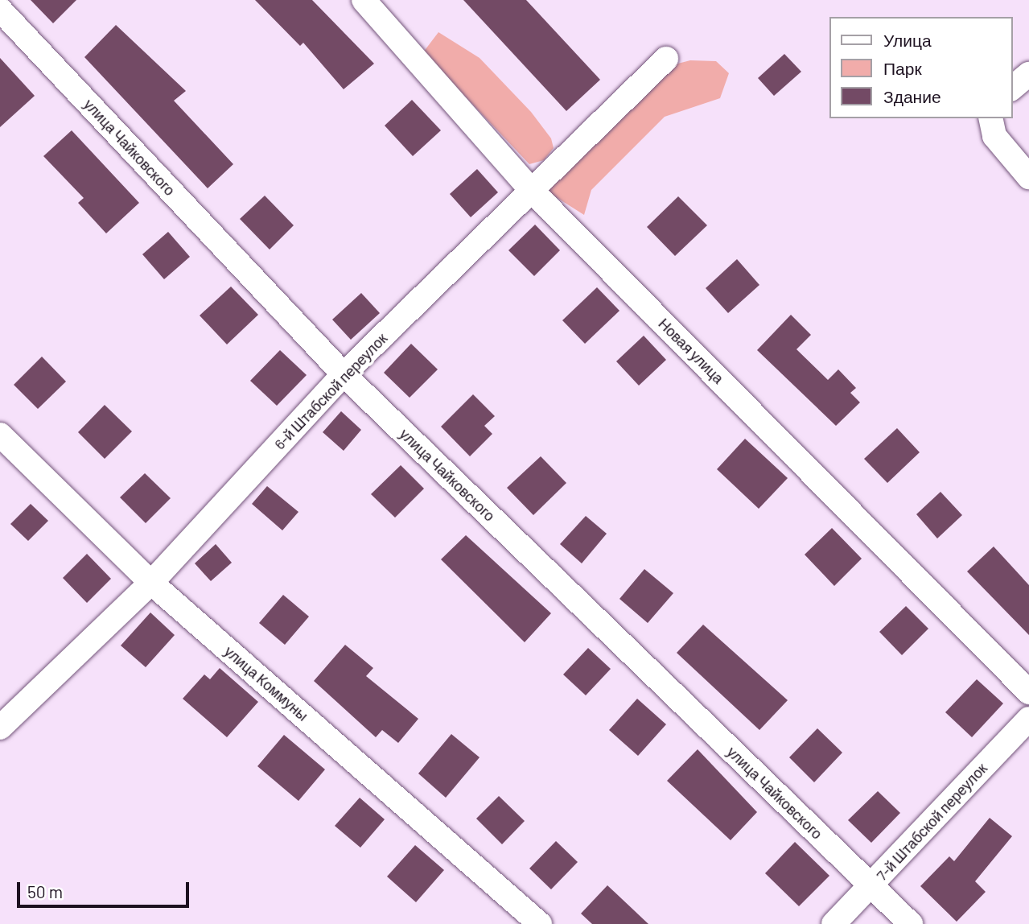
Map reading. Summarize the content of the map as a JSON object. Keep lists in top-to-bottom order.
{
  "streets": {
    "street": [
      "улица Чайковского",
      "Новая улица",
      "6-й Штабской переулок",
      "улица Коммуны",
      "7-й Штабской переулок"
    ]
  },
  "crossings": [
    ["улица Чайковского", "6-й Штабской переулок"],
    ["улица Чайковского", "7-й Штабской переулок"],
    ["Новая улица", "6-й Штабской переулок"],
    ["6-й Штабской переулок", "улица Коммуны"]
  ],
  "legend": ["Улица", "Парк", "Здание"],
  "scale_bar": "50 m"
}
